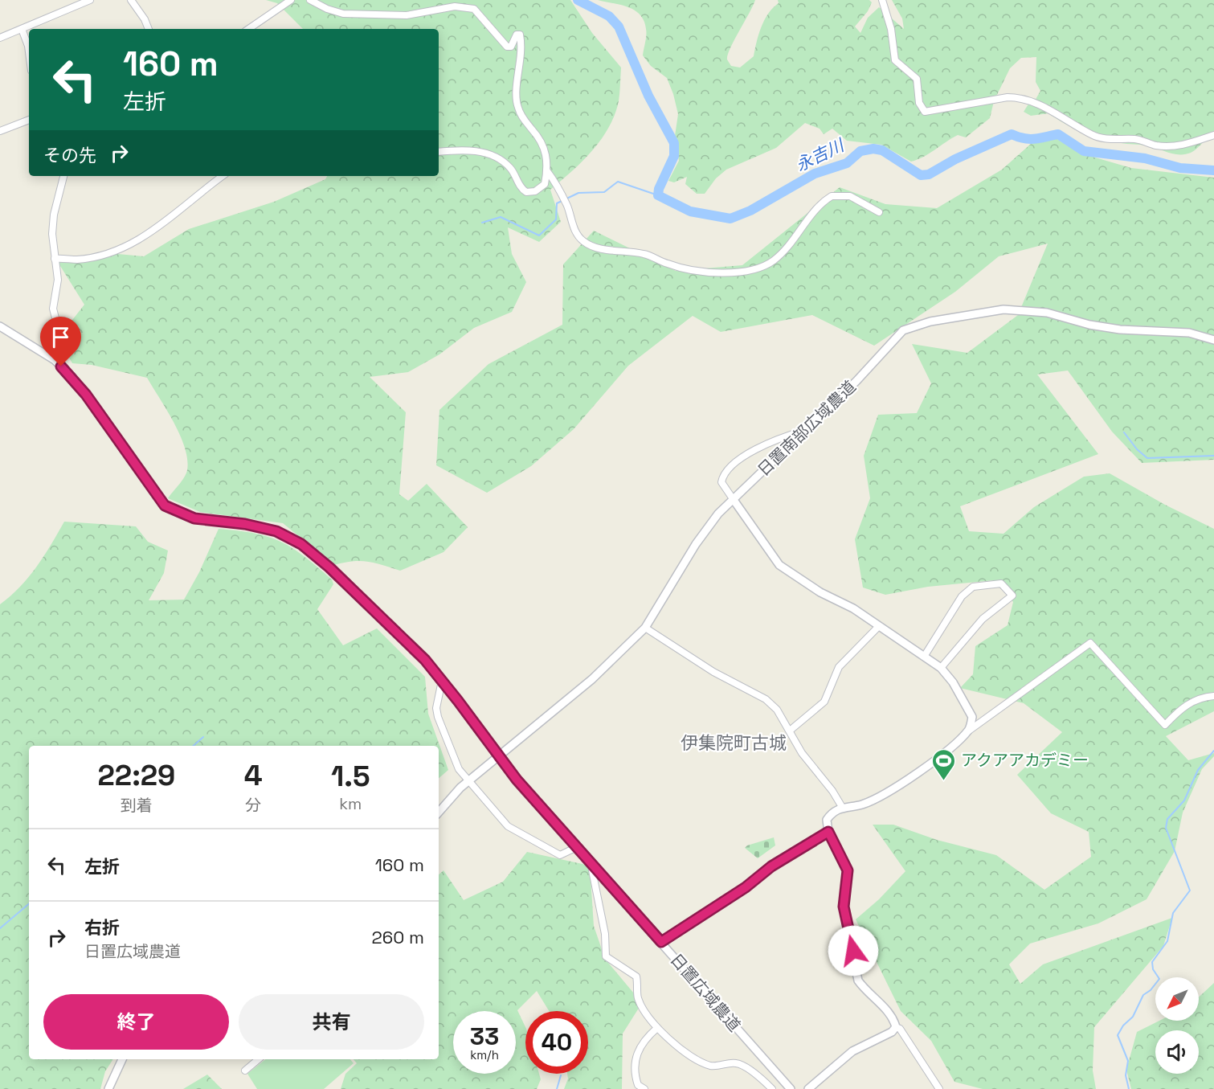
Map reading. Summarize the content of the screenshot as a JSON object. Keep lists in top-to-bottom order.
{
  "streets": {
    "street": ["日置南部広域農道", "日置広域農道"]
  },
  "crossings": [
    ["日置南部広域農道", "日置広域農道"]
  ],
  "districts": ["伊集院町古城"],
  "water": ["永吉川"],
  "places": {
    "sports": ["アクアアカデミー"]
  },
  "north": "bottom left",
  "page": {
    "turn": ["160 m", "左折"],
    "then": "その先",
    "eta": [
      "22:29",
      "到着",
      "4",
      "分",
      "1.5",
      "km"
    ],
    "list": [
      {
        "name": "左折",
        "value": "160 m"
      },
      {
        "name": "右折",
        "note": "日置広域農道",
        "value": "260 m"
      }
    ],
    "buttons": ["終了", "共有"],
    "speed": "33 km/h",
    "limit": "40"
  }
}
